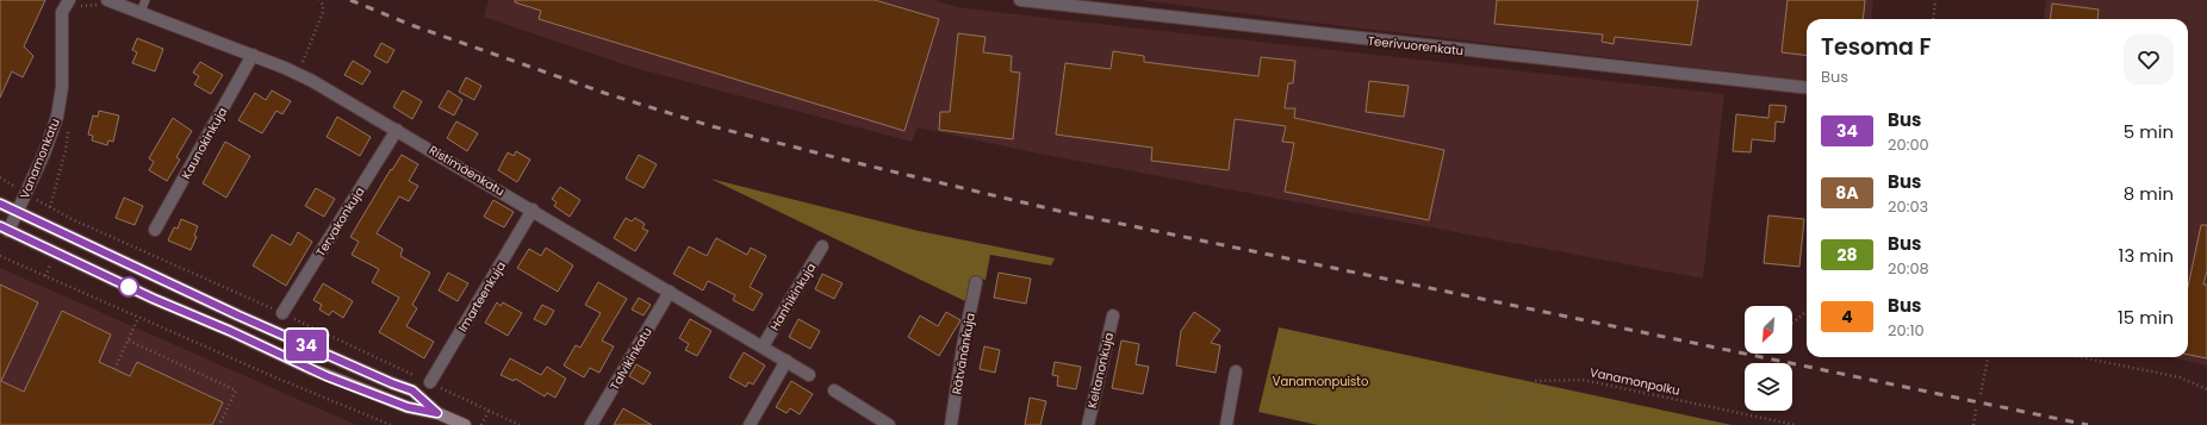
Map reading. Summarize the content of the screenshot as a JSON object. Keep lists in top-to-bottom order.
{
  "streets": {
    "street": [
      "Teerivuorenkatu",
      "Kaunokinkuja",
      "Vanamonkatu",
      "Ristimäenkatu",
      "Tervakonkuja",
      "Imarteenkuja",
      "Hanhikinkuja",
      "Rätvänänkuja",
      "Talvikinkatu",
      "Keltanonkuja"
    ],
    "path": ["Vanamonpolku"]
  },
  "crossings": [
    ["Kaunokinkuja", "Ristimäenkatu"],
    ["Ristimäenkatu", "Tervakonkuja"],
    ["Ristimäenkatu", "Imarteenkuja"],
    ["Ristimäenkatu", "Hanhikinkuja"],
    ["Ristimäenkatu", "Talvikinkatu"]
  ],
  "parks": ["Vanamonpuisto"],
  "lines": ["bus line 34"],
  "north": "bottom left",
  "page": {
    "on_map": "34",
    "heading": ["Tesoma F", "Bus"],
    "list": [
      {
        "mark": "34",
        "name": "Bus",
        "note": "20:00",
        "value": "5 min"
      },
      {
        "mark": "8A",
        "name": "Bus",
        "note": "20:03",
        "value": "8 min"
      },
      {
        "mark": "28",
        "name": "Bus",
        "note": "20:08",
        "value": "13 min"
      },
      {
        "mark": "4",
        "name": "Bus",
        "note": "20:10",
        "value": "15 min"
      }
    ]
  }
}
